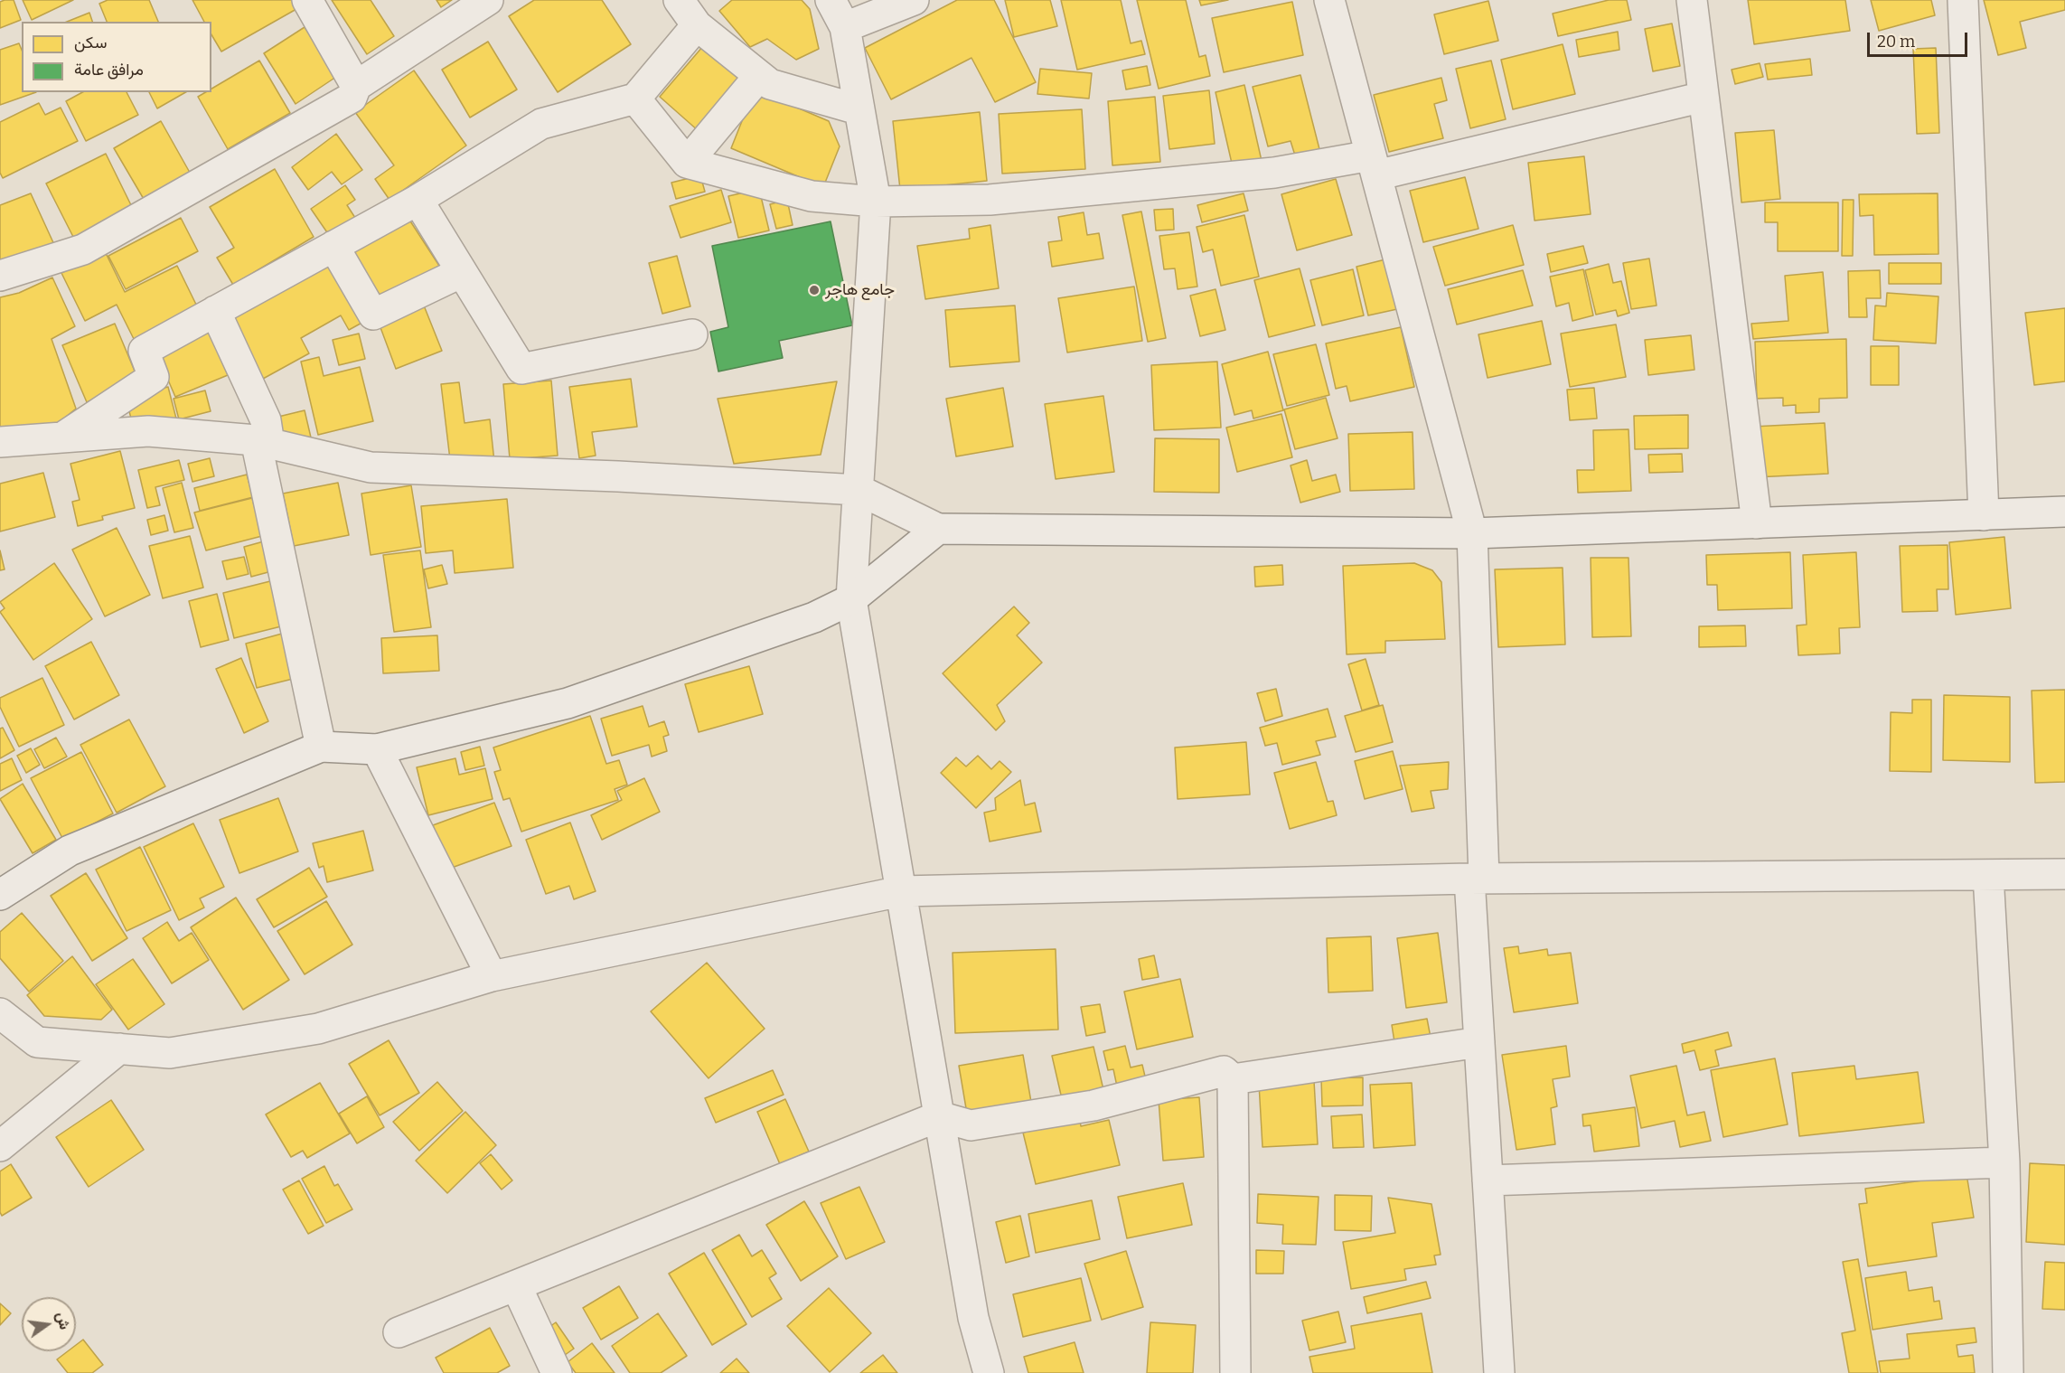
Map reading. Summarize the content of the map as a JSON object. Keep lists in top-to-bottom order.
{
  "places": ["جامع هاجر"],
  "legend": ["سكن", "مرافق عامة"],
  "scale_bar": "20 m",
  "north": "right"
}
